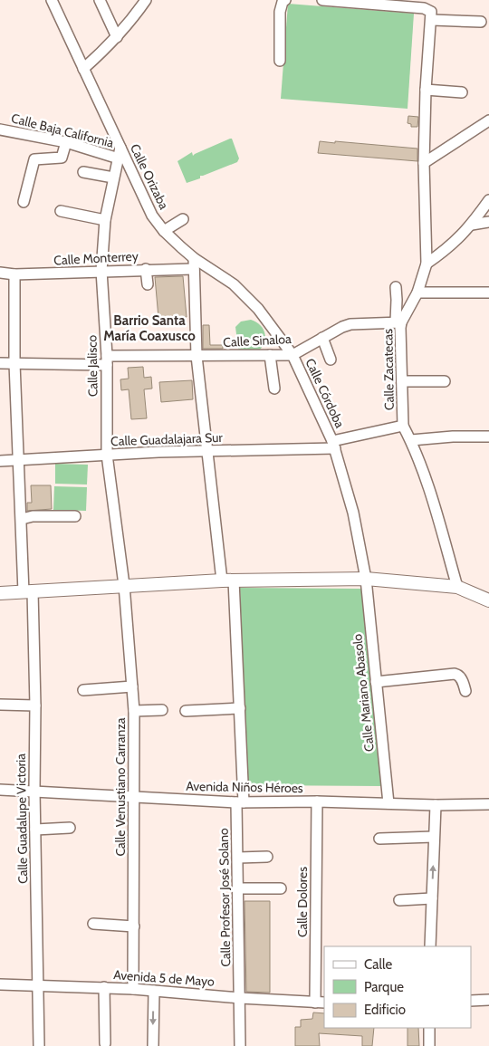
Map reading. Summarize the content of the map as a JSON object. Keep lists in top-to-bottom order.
{
  "streets": {
    "street": [
      "Calle Baja California",
      "Calle Orizaba",
      "Calle Monterrey",
      "Calle Sinaloa",
      "Calle Jalisco",
      "Calle Zacatecas",
      "Calle Córdoba",
      "Calle Guadalajara Sur",
      "Calle Mariano Abasolo",
      "Calle Venustiano Carranza",
      "Avenida Niños Héroes",
      "Calle Guadalupe Victoria",
      "Calle Profesor José Solano",
      "Calle Dolores",
      "Avenida 5 de Mayo"
    ]
  },
  "crossings": [
    ["Calle Baja California", "Calle Orizaba"],
    ["Calle Baja California", "Calle Jalisco"],
    ["Calle Orizaba", "Calle Monterrey"],
    ["Calle Orizaba", "Calle Jalisco"],
    ["Calle Orizaba", "Calle Córdoba"],
    ["Calle Monterrey", "Calle Jalisco"],
    ["Calle Monterrey", "Calle Córdoba"],
    ["Calle Monterrey", "Calle Guadalupe Victoria"],
    ["Calle Sinaloa", "Calle Jalisco"],
    ["Calle Sinaloa", "Calle Zacatecas"],
    ["Calle Sinaloa", "Calle Córdoba"],
    ["Calle Sinaloa", "Calle Guadalupe Victoria"],
    ["Calle Jalisco", "Calle Guadalajara Sur"],
    ["Calle Jalisco", "Calle Venustiano Carranza"],
    ["Calle Zacatecas", "Calle Guadalajara Sur"],
    ["Calle Córdoba", "Calle Guadalajara Sur"],
    ["Calle Córdoba", "Calle Mariano Abasolo"],
    ["Calle Guadalajara Sur", "Calle Guadalupe Victoria"],
    ["Calle Mariano Abasolo", "Avenida Niños Héroes"],
    ["Calle Venustiano Carranza", "Avenida Niños Héroes"],
    ["Calle Venustiano Carranza", "Avenida 5 de Mayo"],
    ["Avenida Niños Héroes", "Calle Guadalupe Victoria"],
    ["Avenida Niños Héroes", "Calle Profesor José Solano"],
    ["Avenida Niños Héroes", "Calle Dolores"],
    ["Calle Guadalupe Victoria", "Avenida 5 de Mayo"],
    ["Calle Profesor José Solano", "Avenida 5 de Mayo"],
    ["Calle Dolores", "Avenida 5 de Mayo"]
  ],
  "districts": ["Barrio Santa María Coaxusco"],
  "legend": ["Calle", "Parque", "Edificio"]
}
